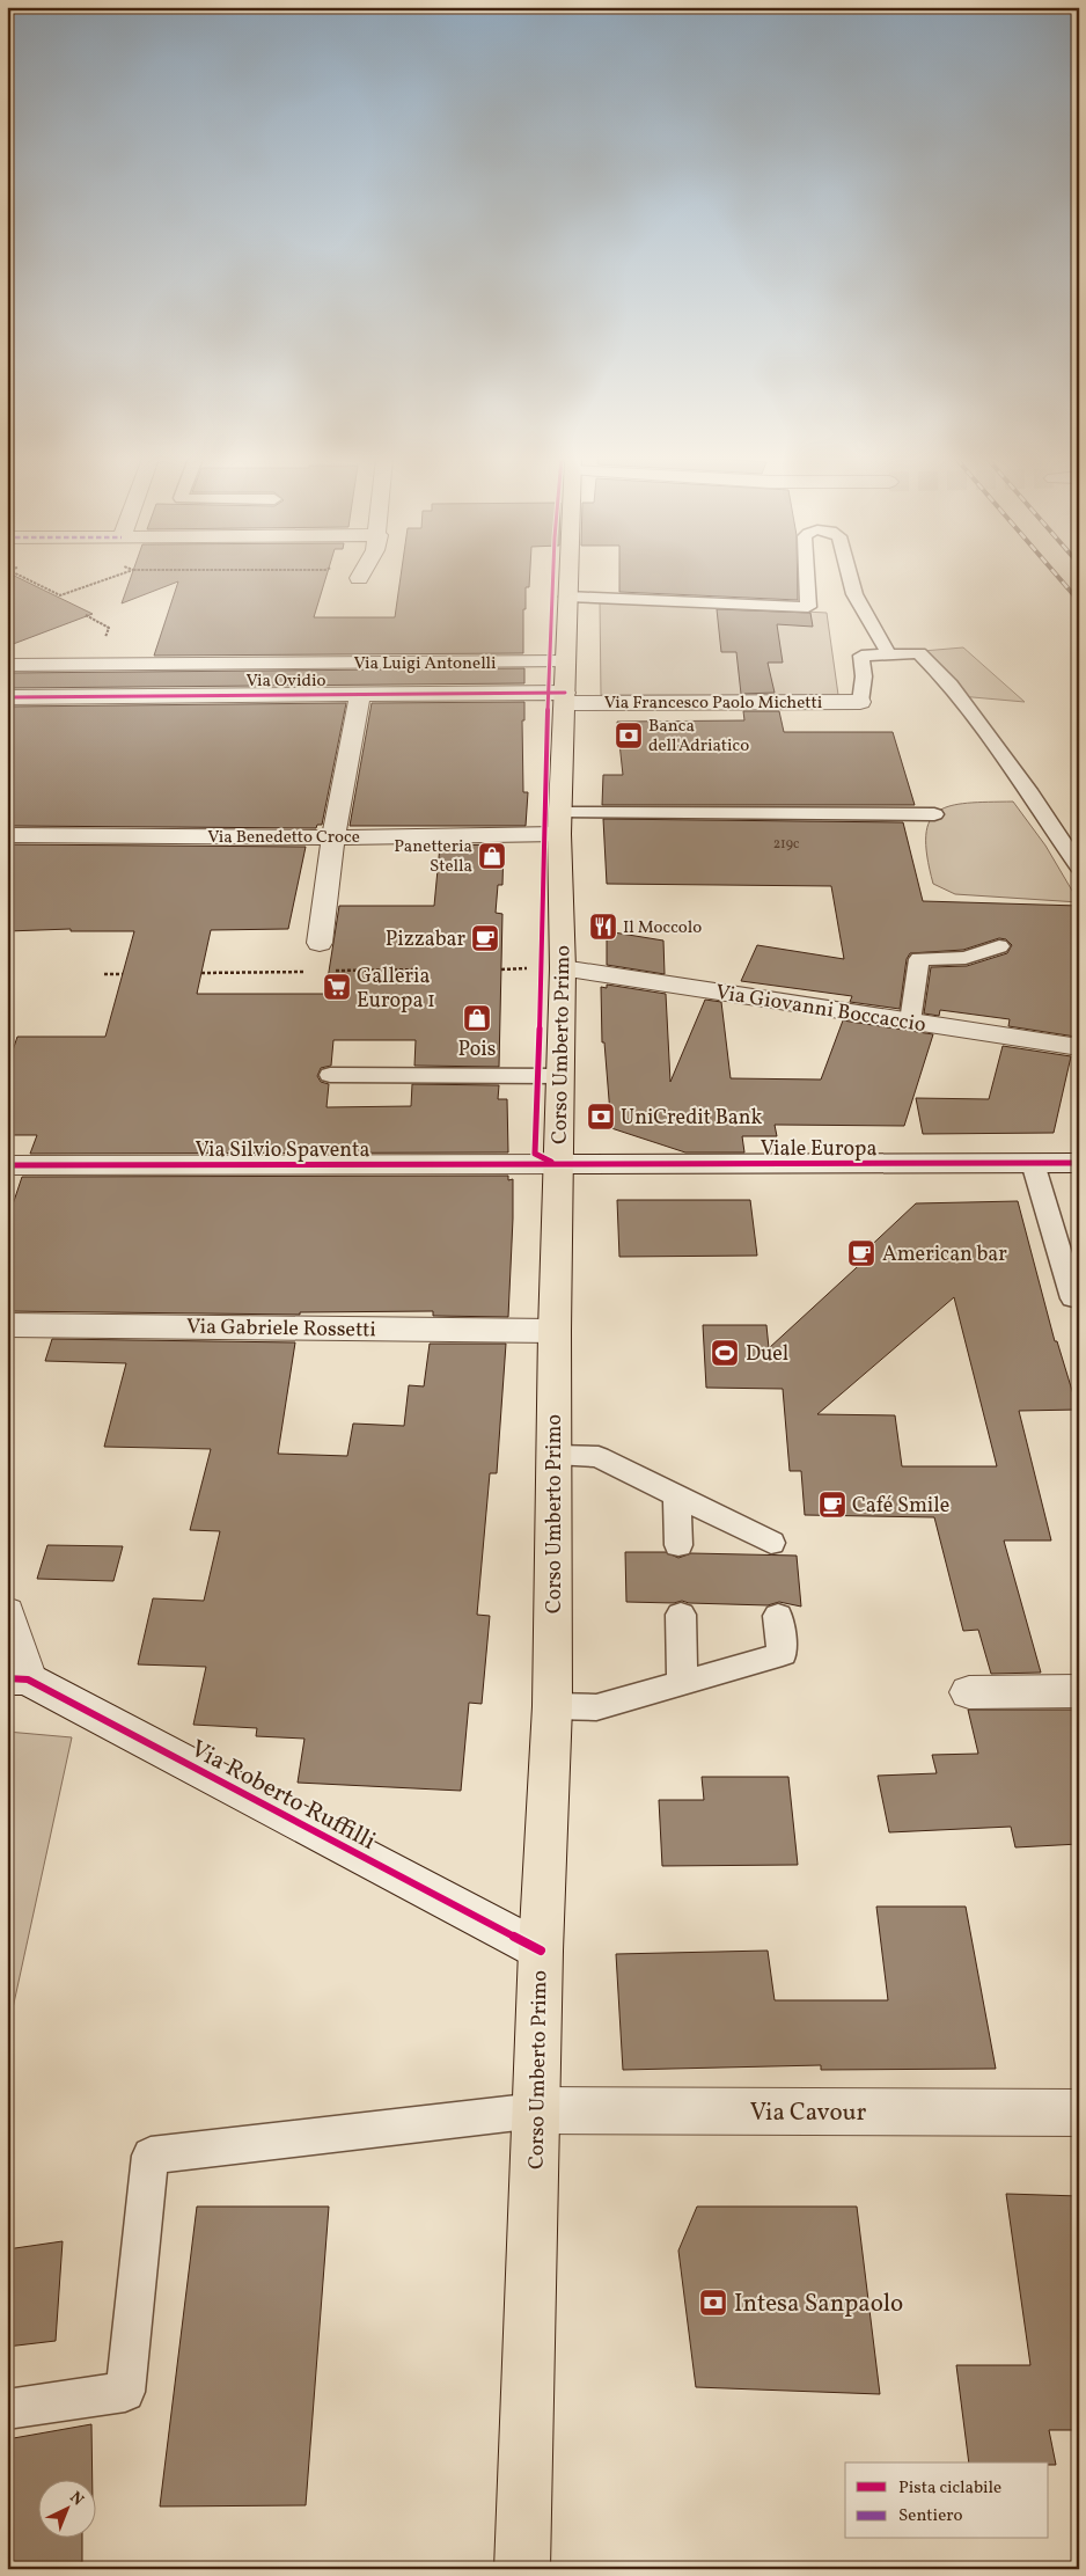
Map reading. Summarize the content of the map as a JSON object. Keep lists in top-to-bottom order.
{
  "streets": {
    "main road": ["Corso Umberto Primo"],
    "street": [
      "Via Luigi Antonelli",
      "Via Ovidio",
      "Via Francesco Paolo Michetti",
      "Via Benedetto Croce",
      "Via Giovanni Boccaccio",
      "Viale Europa",
      "Via Silvio Spaventa",
      "Via Gabriele Rossetti",
      "Via Roberto Ruffilli",
      "Via Cavour"
    ]
  },
  "crossings": [
    ["Via Luigi Antonelli", "Corso Umberto Primo"],
    ["Via Ovidio", "Via Francesco Paolo Michetti"],
    ["Via Ovidio", "Corso Umberto Primo"],
    ["Via Francesco Paolo Michetti", "Corso Umberto Primo"],
    ["Via Benedetto Croce", "Corso Umberto Primo"],
    ["Via Giovanni Boccaccio", "Corso Umberto Primo"],
    ["Corso Umberto Primo", "Viale Europa"],
    ["Corso Umberto Primo", "Via Silvio Spaventa"],
    ["Corso Umberto Primo", "Via Gabriele Rossetti"],
    ["Corso Umberto Primo", "Via Roberto Ruffilli"],
    ["Corso Umberto Primo", "Via Cavour"],
    ["Viale Europa", "Via Silvio Spaventa"]
  ],
  "places": {
    "bank": ["Banca dell'Adriatico", "UniCredit Bank", "Intesa Sanpaolo"],
    "shop": ["Panetteria Stella", "Pois"],
    "restaurant": ["Il Moccolo"],
    "cafe": ["Pizzabar", "American bar", "Café Smile"],
    "supermarket": ["Galleria Europa 1"],
    "sports": ["Duel"]
  },
  "house_numbers": ["219c"],
  "legend": ["Pista ciclabile", "Sentiero"],
  "north": "top right"
}
